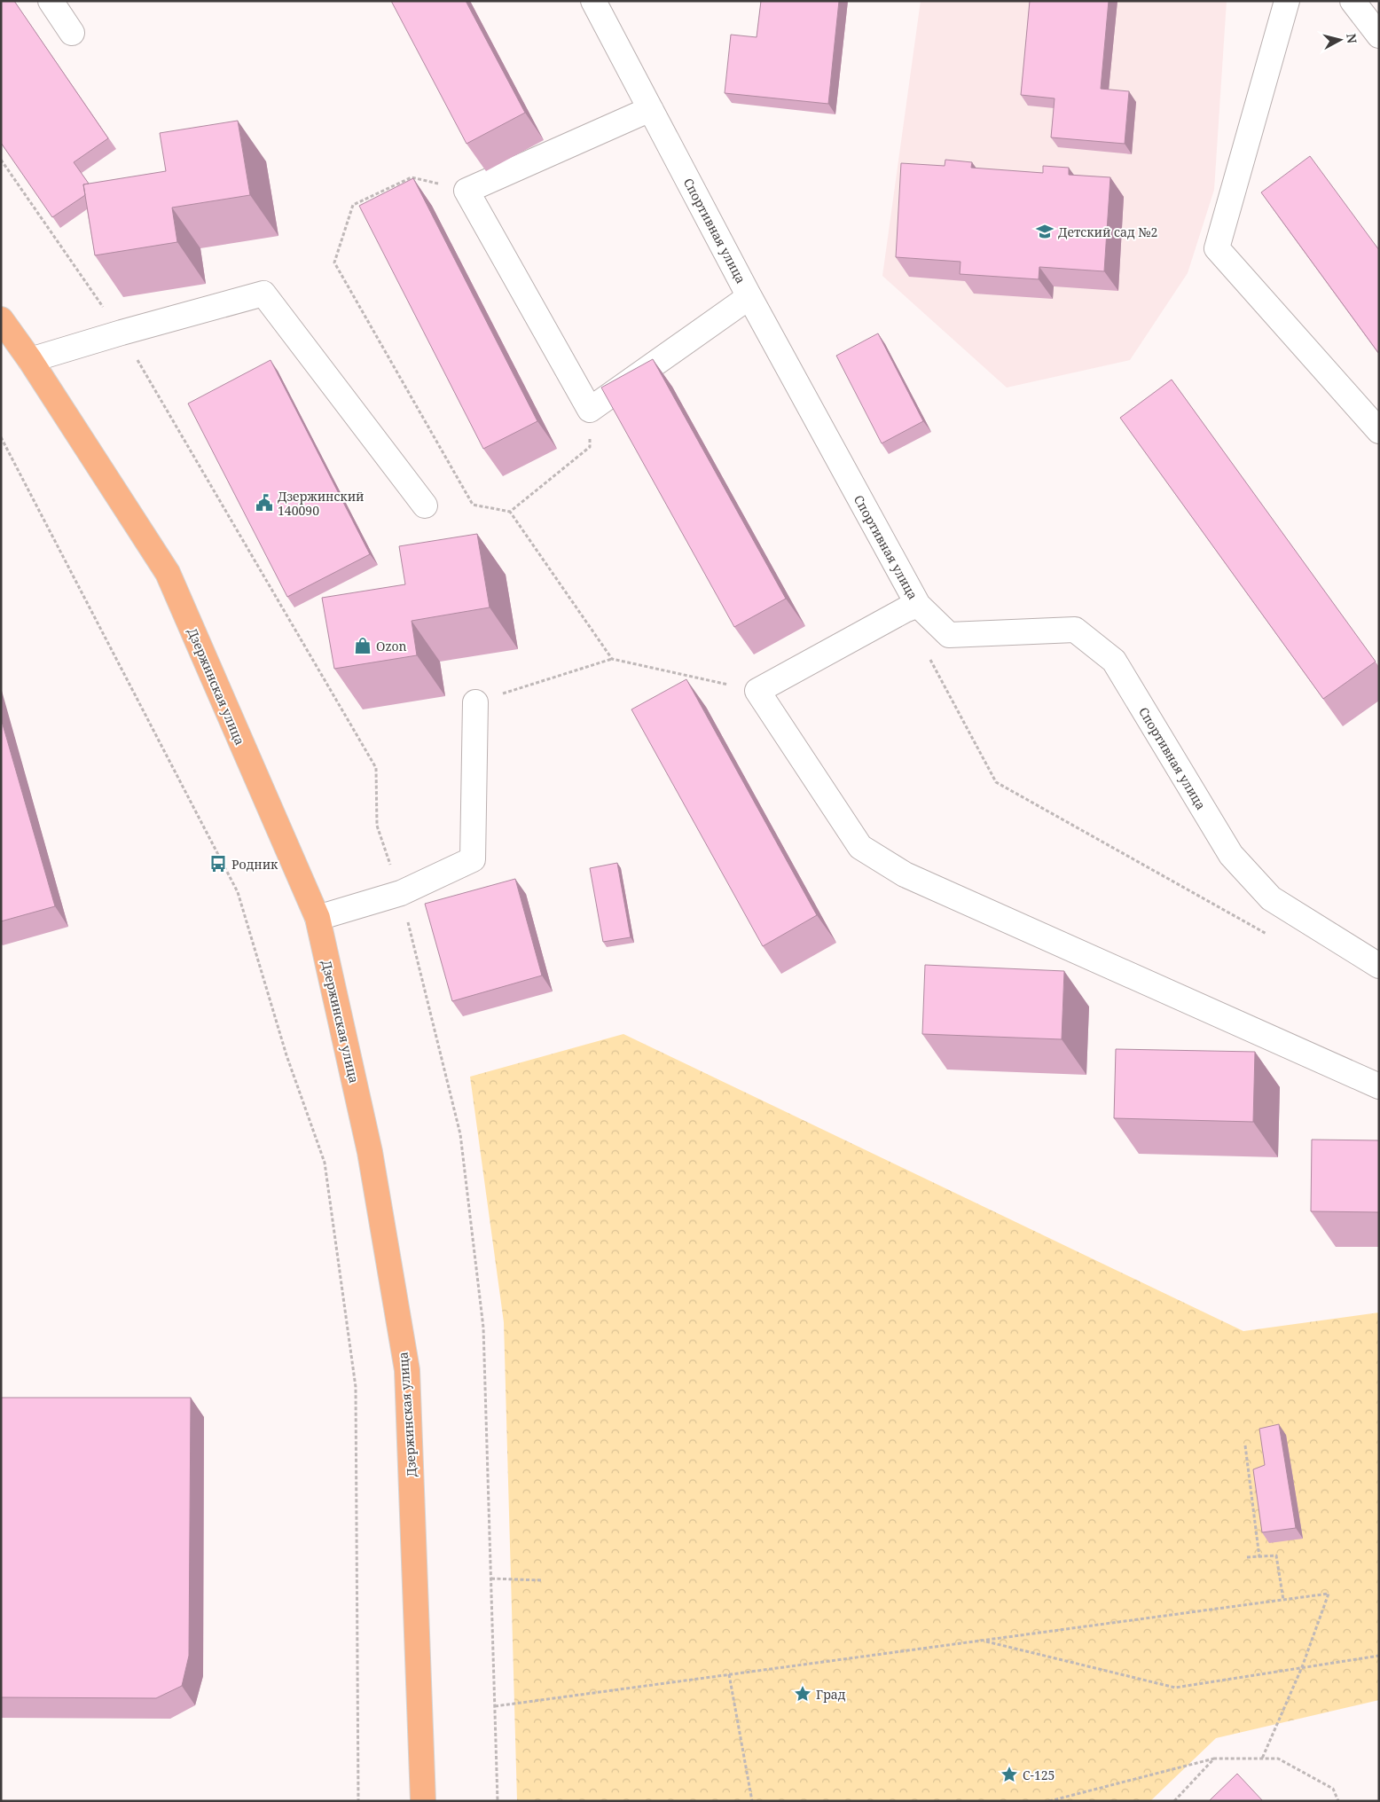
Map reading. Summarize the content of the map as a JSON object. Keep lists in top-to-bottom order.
{
  "streets": {
    "main road": ["Дзержинская улица"],
    "street": ["Спортивная улица"]
  },
  "places": {
    "school or university": ["Детский сад №2"],
    "public building": ["Дзержинский 140090"],
    "shop": ["Ozon"],
    "bus stop": ["Родник"],
    "place": ["Град", "С-125"]
  },
  "north": "right"
}
